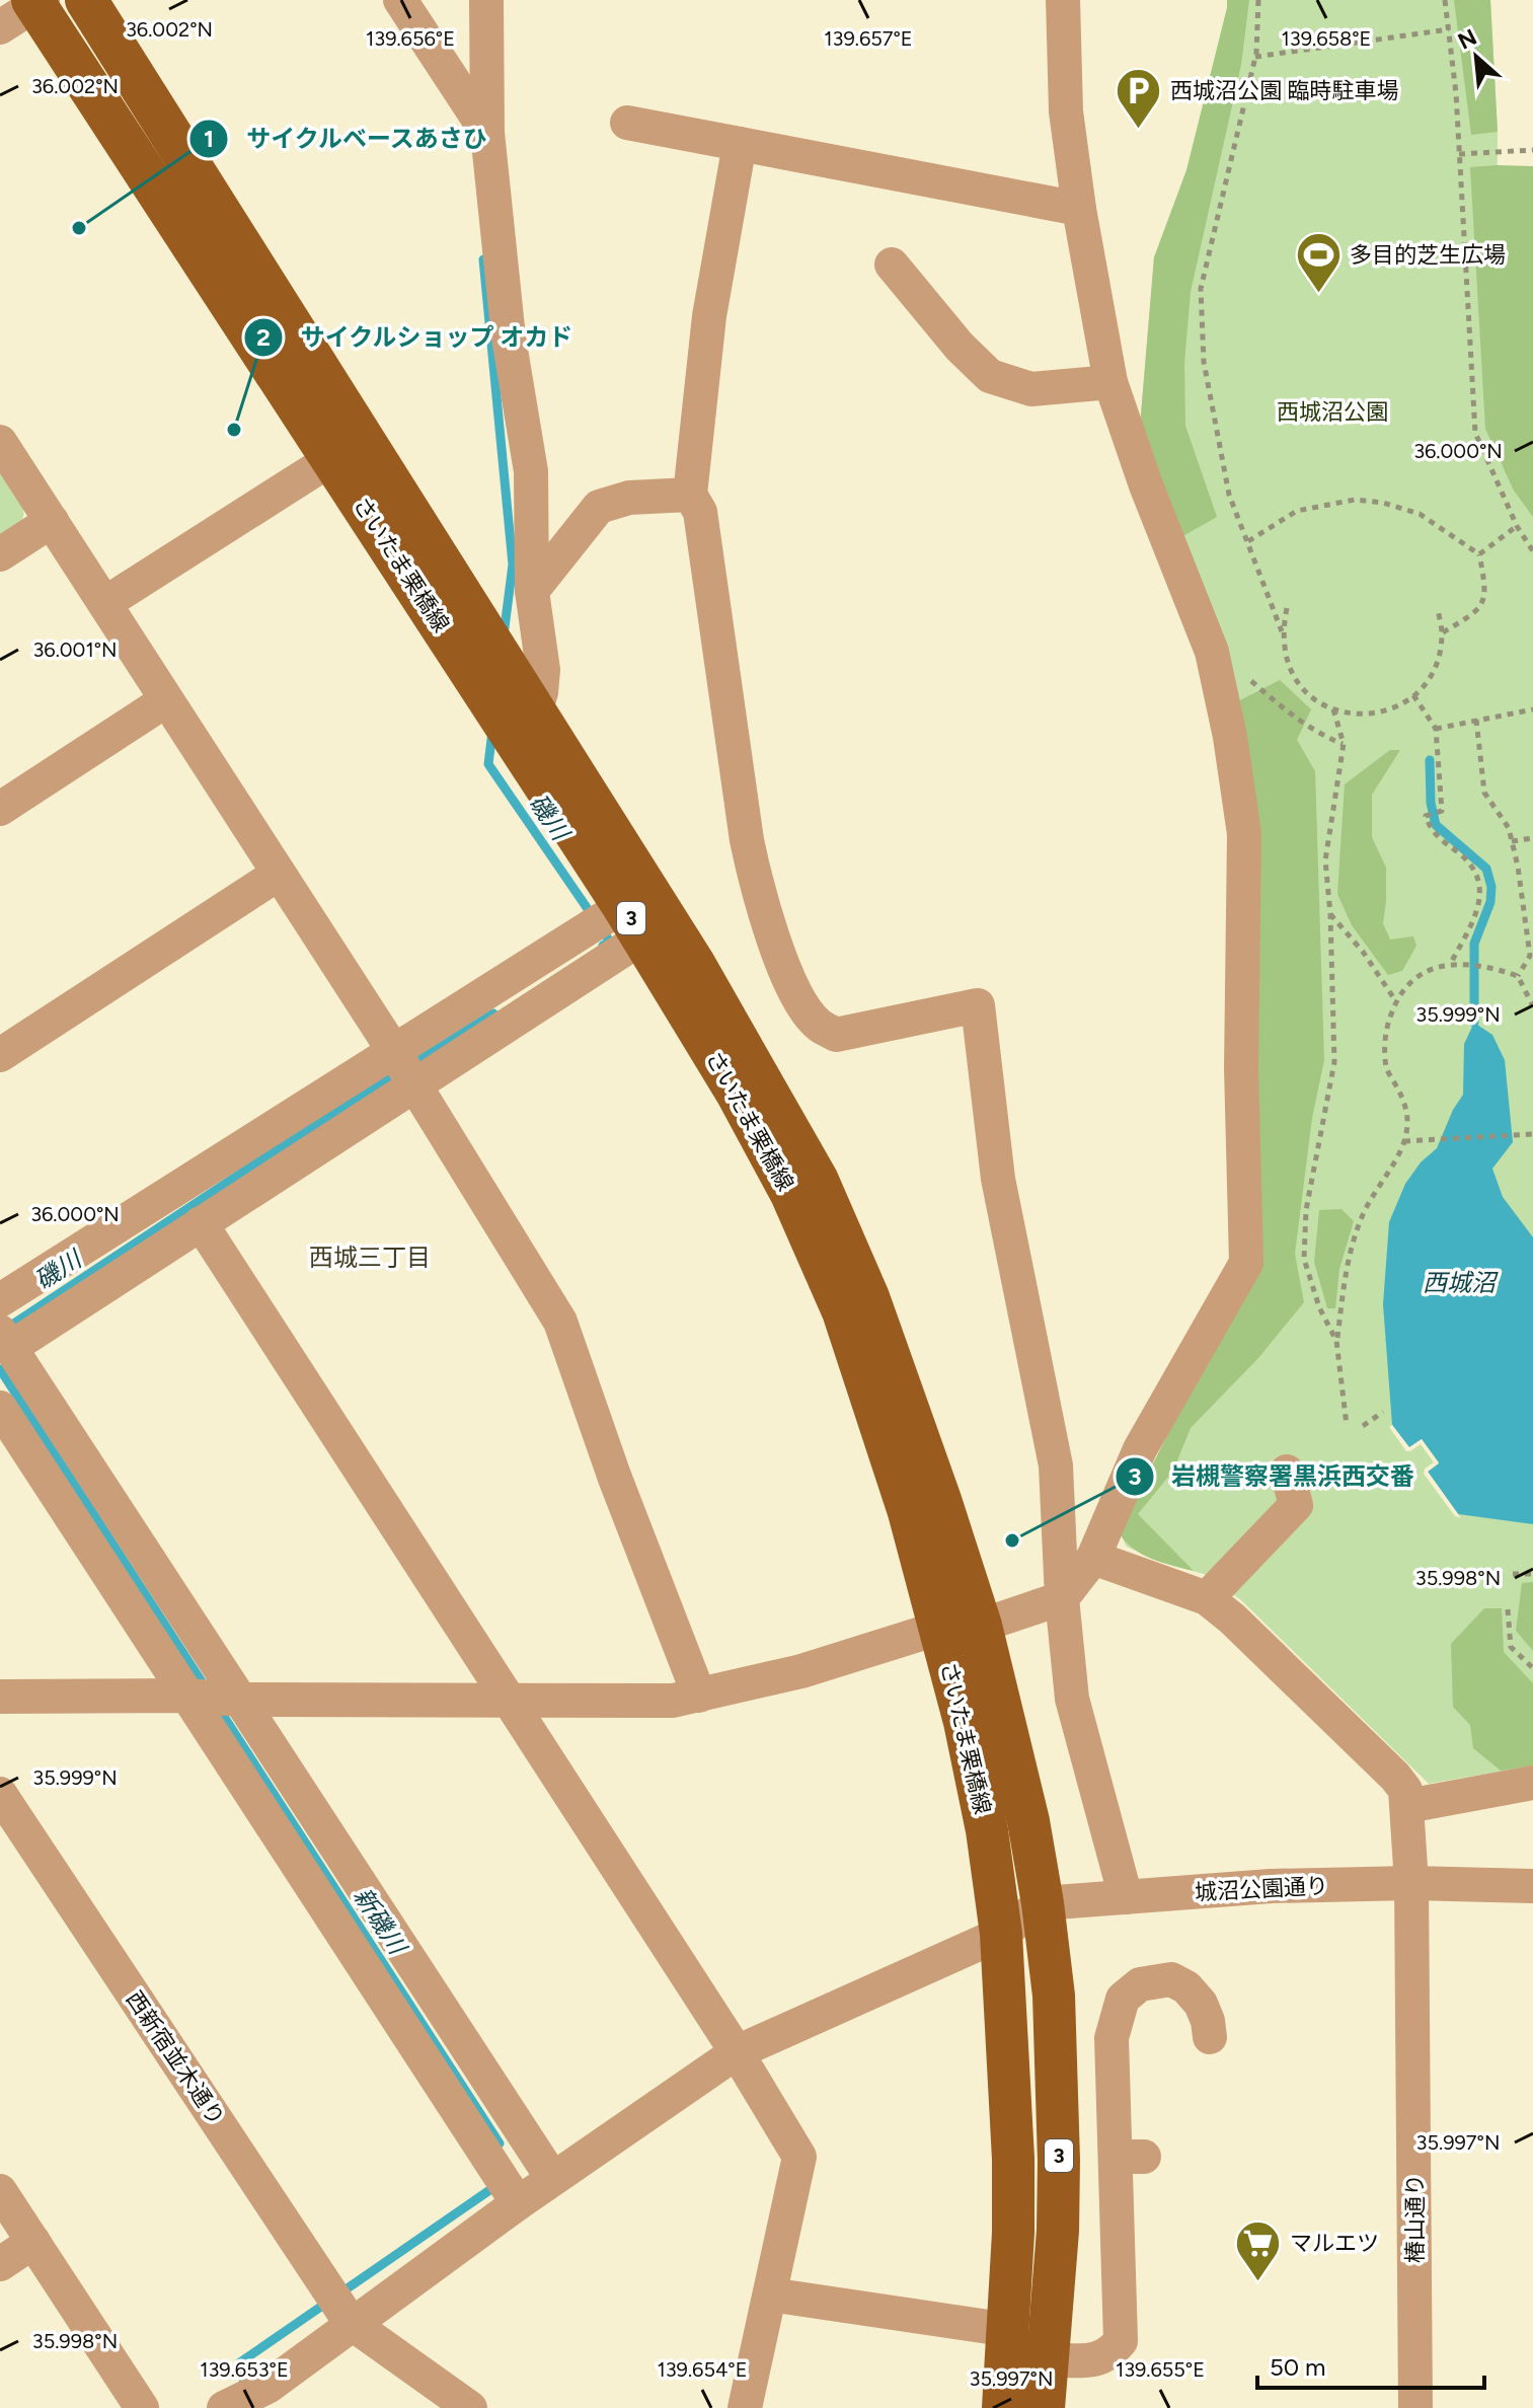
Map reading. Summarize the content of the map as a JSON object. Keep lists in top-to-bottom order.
{
  "streets": {
    "main road": ["さいたま栗橋線", "3"],
    "street": ["城沼公園通り", "西新宿並木通り", "椿山通り"]
  },
  "crossings": [
    ["さいたま栗橋線", "城沼公園通り"],
    ["城沼公園通り", "椿山通り"]
  ],
  "districts": ["西城三丁目"],
  "water": ["磯川", "西城沼", "新磯川"],
  "parks": ["西城沼公園"],
  "places": {
    "parking": ["西城沼公園 臨時駐車場"],
    "other": ["サイクルベースあさひ", "サイクルショップ オカド", "岩槻警察署黒浜西交番"],
    "sports": ["多目的芝生広場"],
    "supermarket": ["マルエツ"]
  },
  "scale_bar": "50 m",
  "north": "top left",
  "coordinates": [
    "36.002°N",
    "139.656°E",
    "139.657°E",
    "139.658°E",
    "36.000°N",
    "36.001°N",
    "35.999°N",
    "35.998°N",
    "35.997°N",
    "139.653°E",
    "139.654°E",
    "139.655°E"
  ]
}
